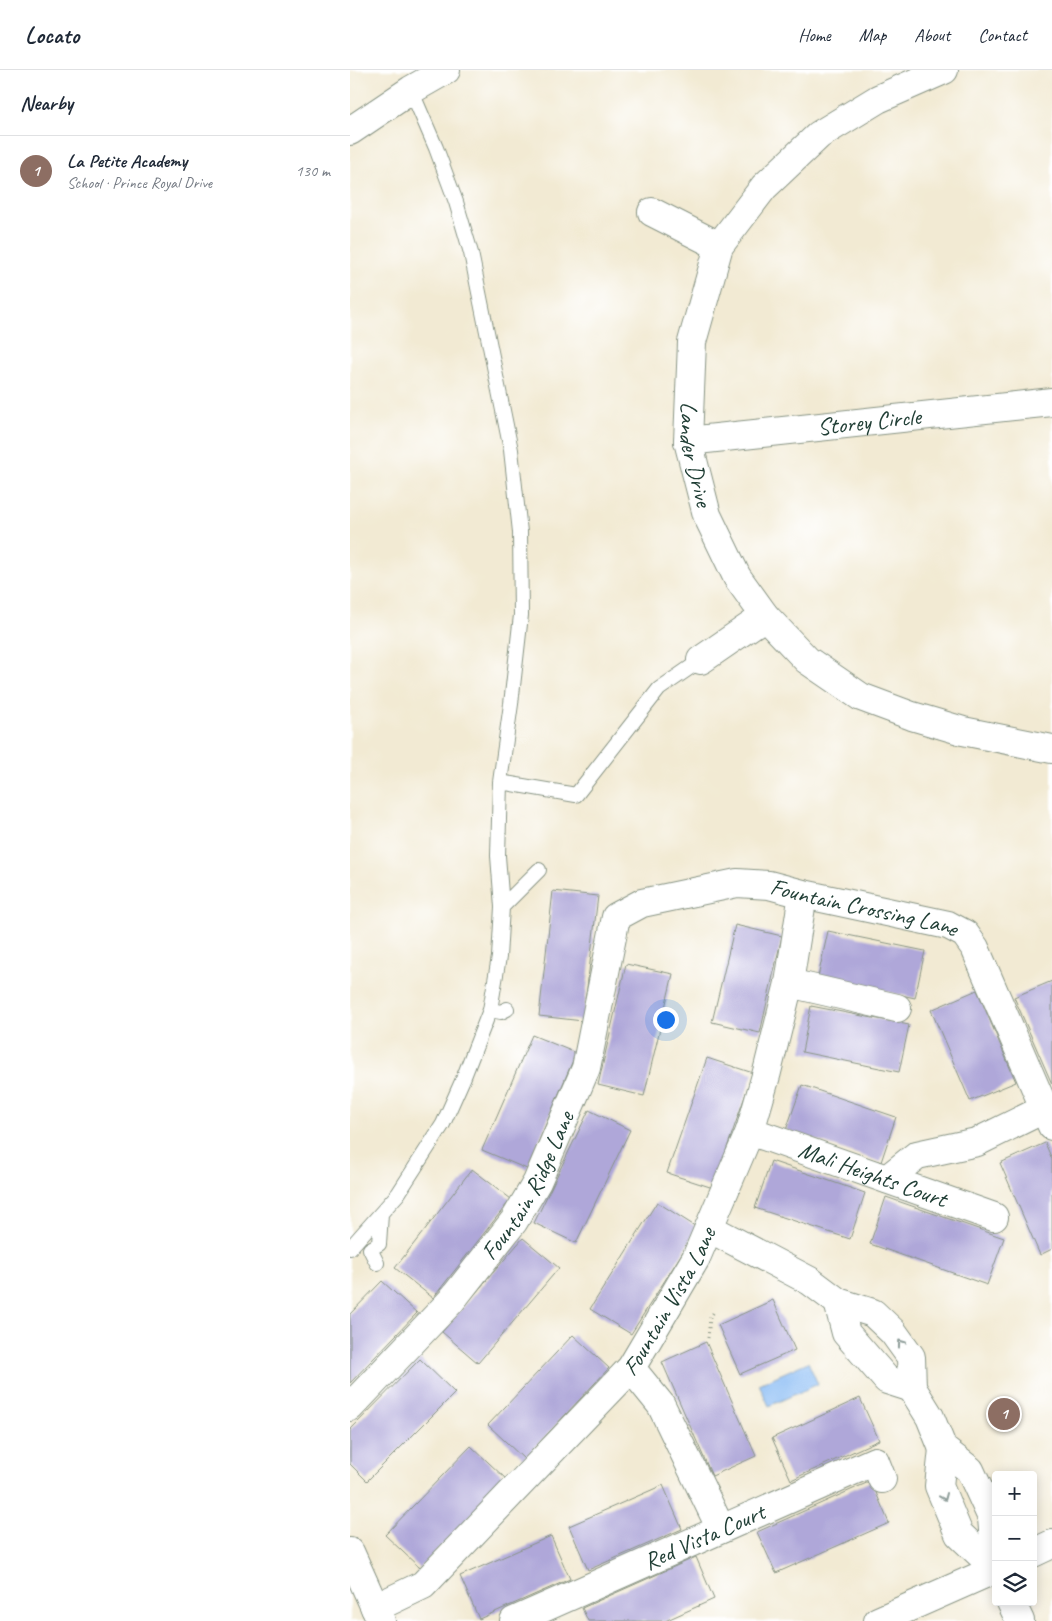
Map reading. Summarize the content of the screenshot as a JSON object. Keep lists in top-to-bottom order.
{
  "streets": {
    "street": [
      "Storey Circle",
      "Lander Drive",
      "Fountain Crossing Lane",
      "Mali Heights Court",
      "Fountain Ridge Lane",
      "Fountain Vista Lane",
      "Red Vista Court"
    ]
  },
  "crossings": [
    ["Storey Circle", "Lander Drive"],
    ["Fountain Crossing Lane", "Fountain Ridge Lane"],
    ["Fountain Crossing Lane", "Fountain Vista Lane"],
    ["Mali Heights Court", "Fountain Vista Lane"]
  ],
  "page": {
    "header": "Locato",
    "nav": [
      "Home",
      "Map",
      "About",
      "Contact"
    ],
    "heading": "Nearby",
    "list": [
      {
        "mark": "1",
        "name": "La Petite Academy",
        "note": "School · Prince Royal Drive",
        "value": "130 m"
      }
    ],
    "pins": "1",
    "map_buttons": ["+", "−"]
  }
}
